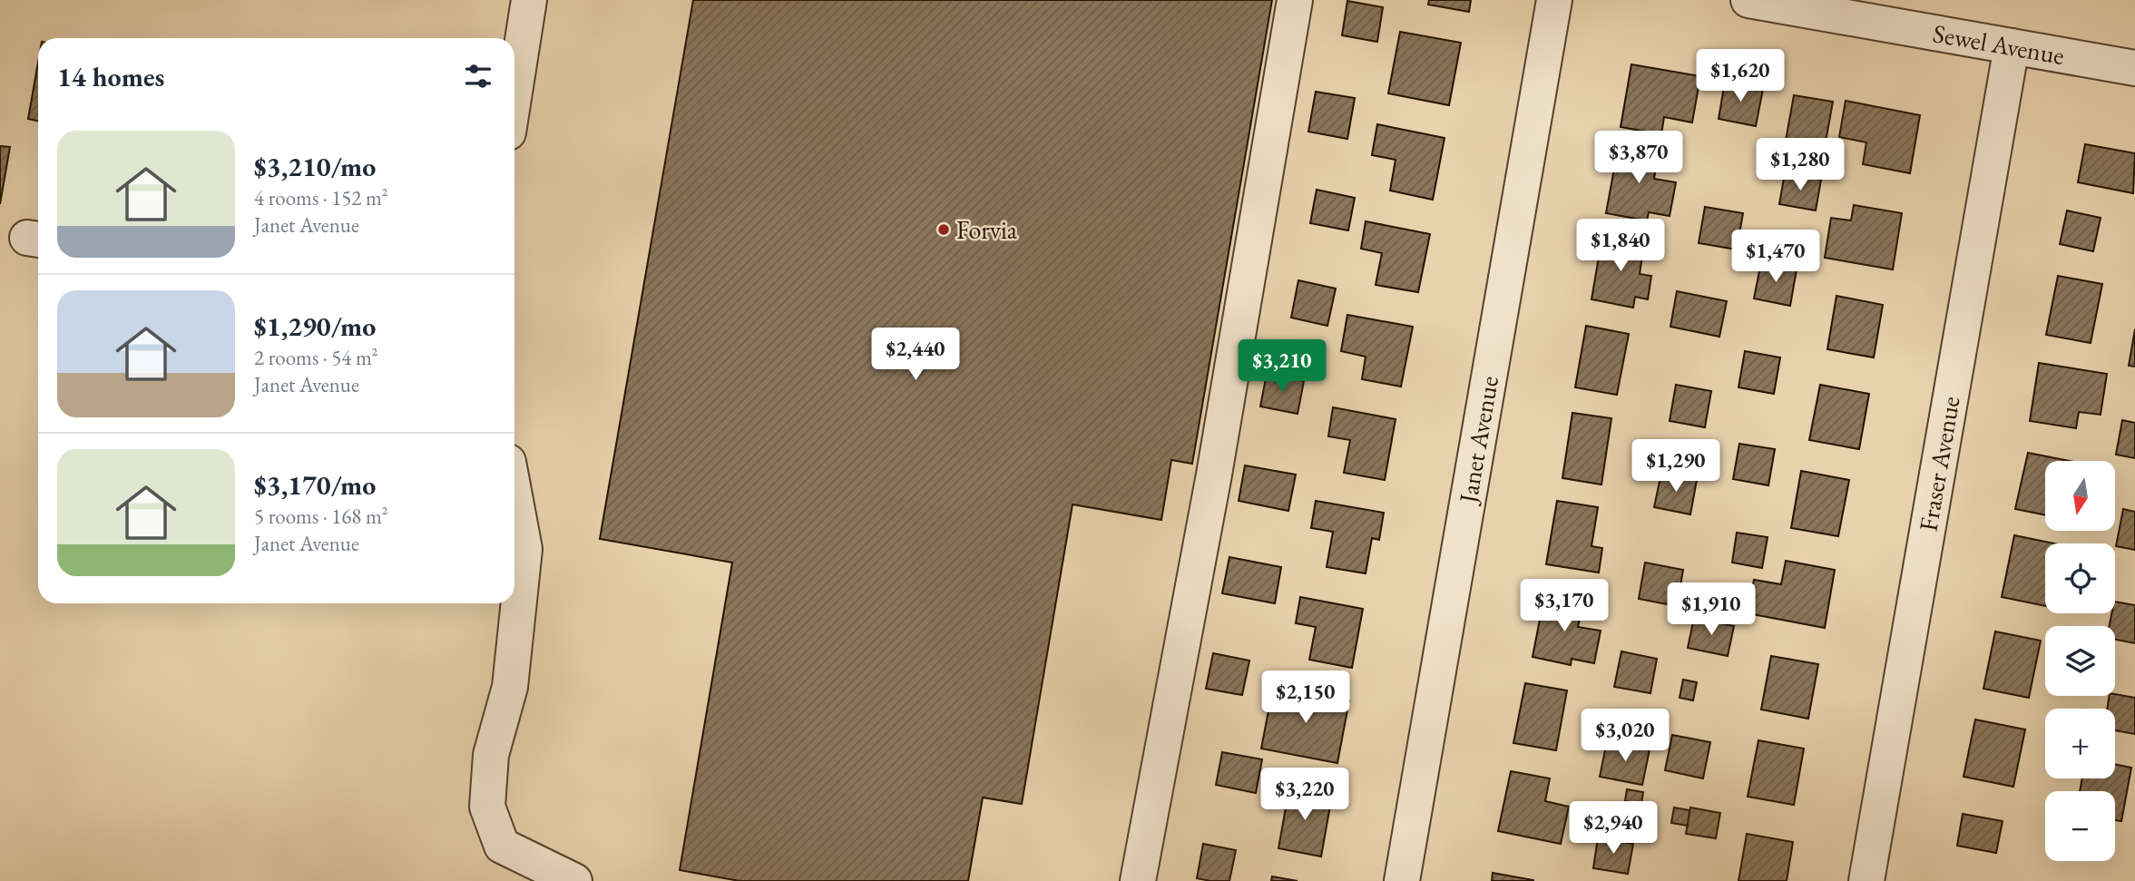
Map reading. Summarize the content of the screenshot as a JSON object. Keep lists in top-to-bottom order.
{
  "streets": {
    "street": ["Sewel Avenue", "Janet Avenue", "Fraser Avenue"]
  },
  "crossings": [
    ["Sewel Avenue", "Fraser Avenue"]
  ],
  "places": ["Forvia"],
  "north": "bottom",
  "page": {
    "heading": "14 homes",
    "price": [
      "$1,620",
      "$3,870",
      "$1,280",
      "$1,840",
      "$1,470",
      "$2,440",
      "$3,210",
      "$1,290",
      "$3,170",
      "$1,910",
      "$2,150",
      "$3,020",
      "$3,220",
      "$2,940"
    ],
    "list": [
      {
        "name": "$3,210/mo",
        "note": "4 rooms · 152 m² · Janet Avenue"
      },
      {
        "name": "$1,290/mo",
        "note": "2 rooms · 54 m² · Janet Avenue"
      },
      {
        "name": "$3,170/mo",
        "note": "5 rooms · 168 m² · Janet Avenue"
      }
    ],
    "map_buttons": ["+", "−"]
  }
}
